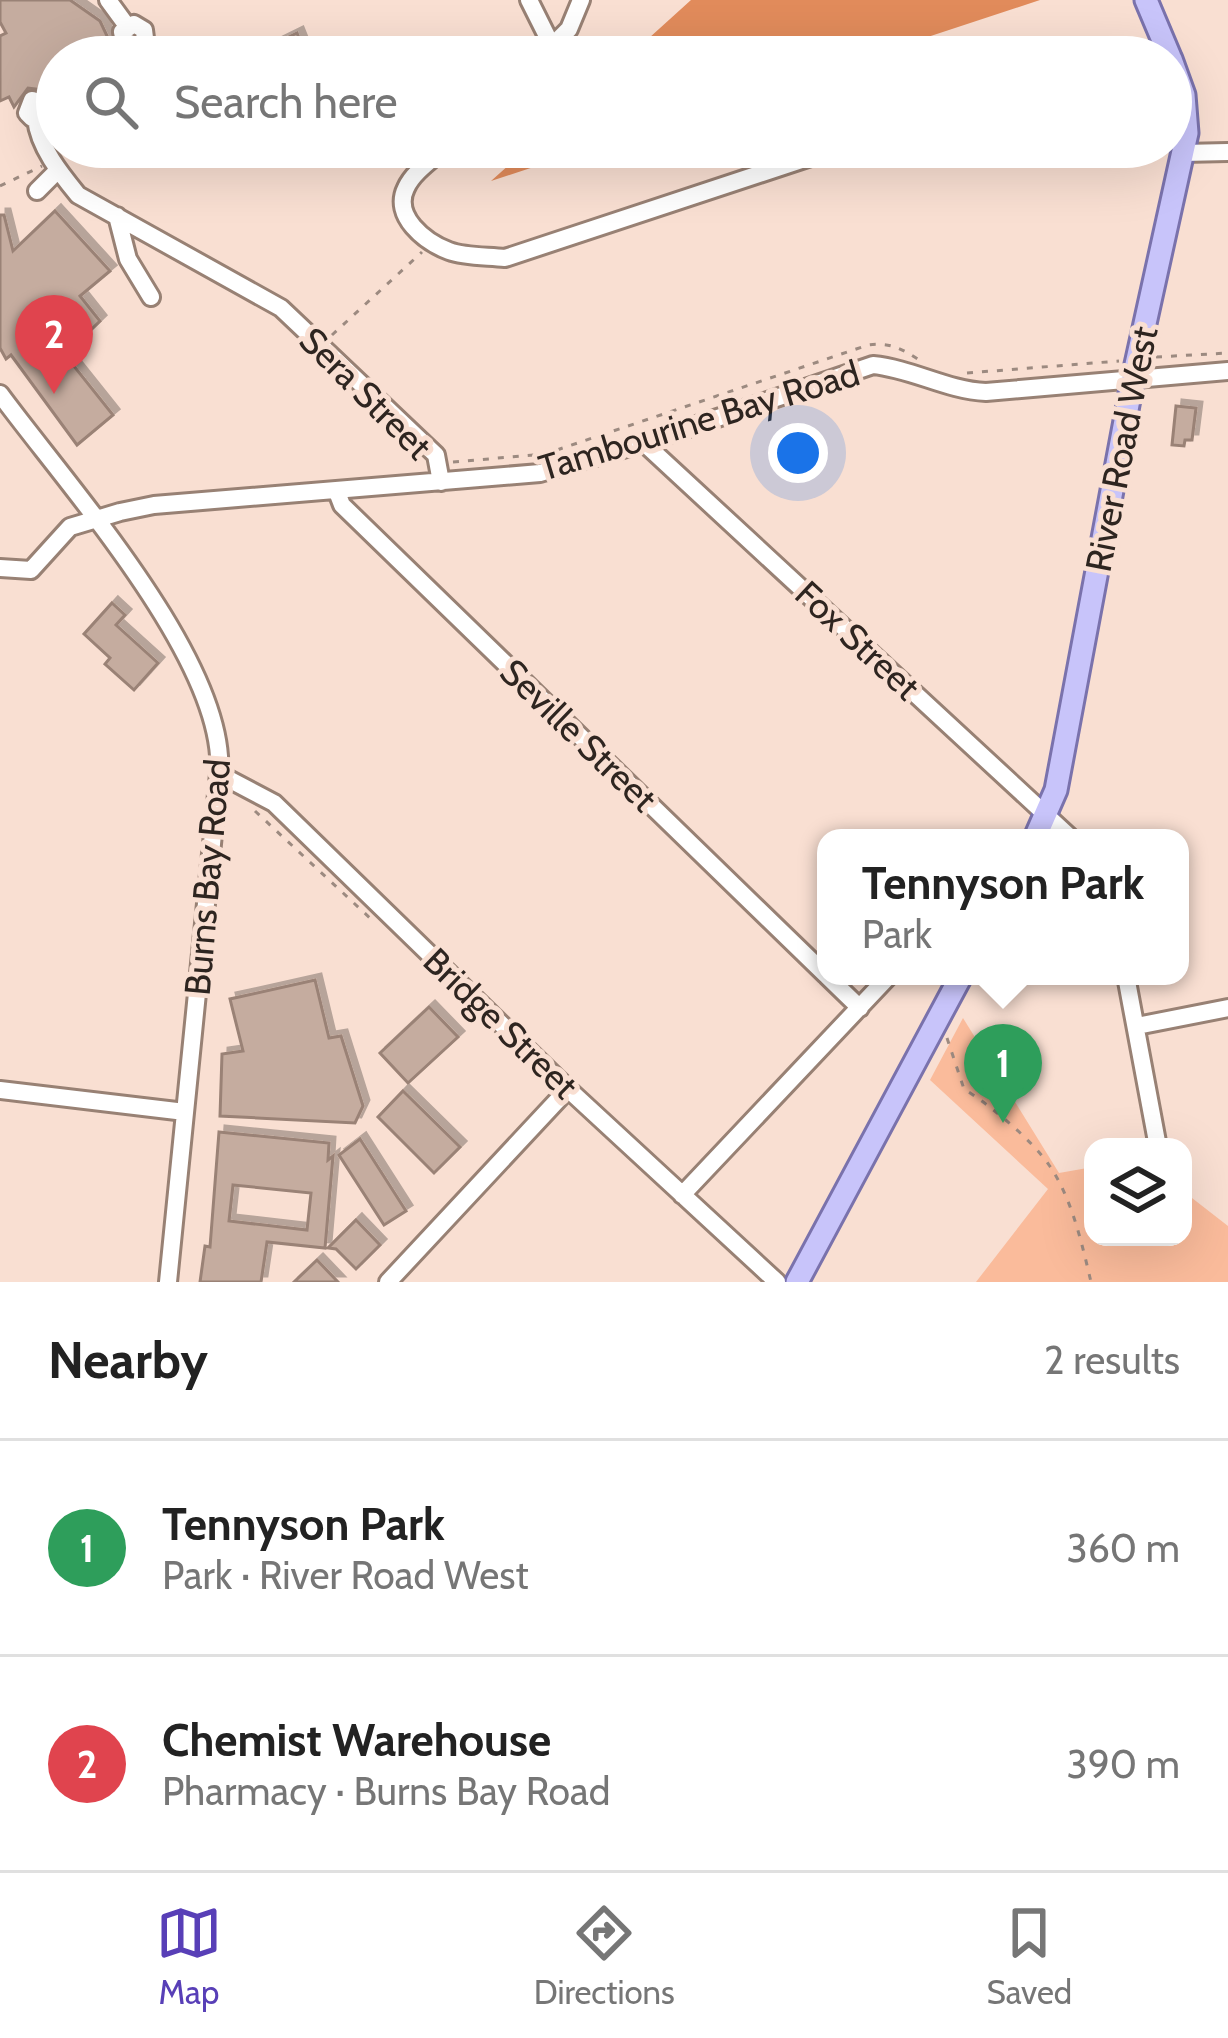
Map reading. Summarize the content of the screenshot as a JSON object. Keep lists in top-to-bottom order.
{
  "streets": {
    "main road": ["River Road West"],
    "street": [
      "Sera Street",
      "Tambourine Bay Road",
      "Fox Street",
      "Seville Street",
      "Burns Bay Road",
      "Bridge Street"
    ]
  },
  "crossings": [
    ["Sera Street", "Tambourine Bay Road"],
    ["Tambourine Bay Road", "River Road West"],
    ["Tambourine Bay Road", "Fox Street"],
    ["Tambourine Bay Road", "Seville Street"],
    ["Tambourine Bay Road", "Burns Bay Road"],
    ["River Road West", "Fox Street"],
    ["Burns Bay Road", "Bridge Street"]
  ],
  "page": {
    "search": "Search here",
    "pins": ["2", "1"],
    "popup": ["Tennyson Park", "Park"],
    "heading": ["Nearby", "2 results"],
    "list": [
      {
        "mark": "1",
        "name": "Tennyson Park",
        "note": "Park · River Road West",
        "value": "360 m"
      },
      {
        "mark": "2",
        "name": "Chemist Warehouse",
        "note": "Pharmacy · Burns Bay Road",
        "value": "390 m"
      }
    ],
    "nav": ["Map", "Directions", "Saved"]
  }
}
